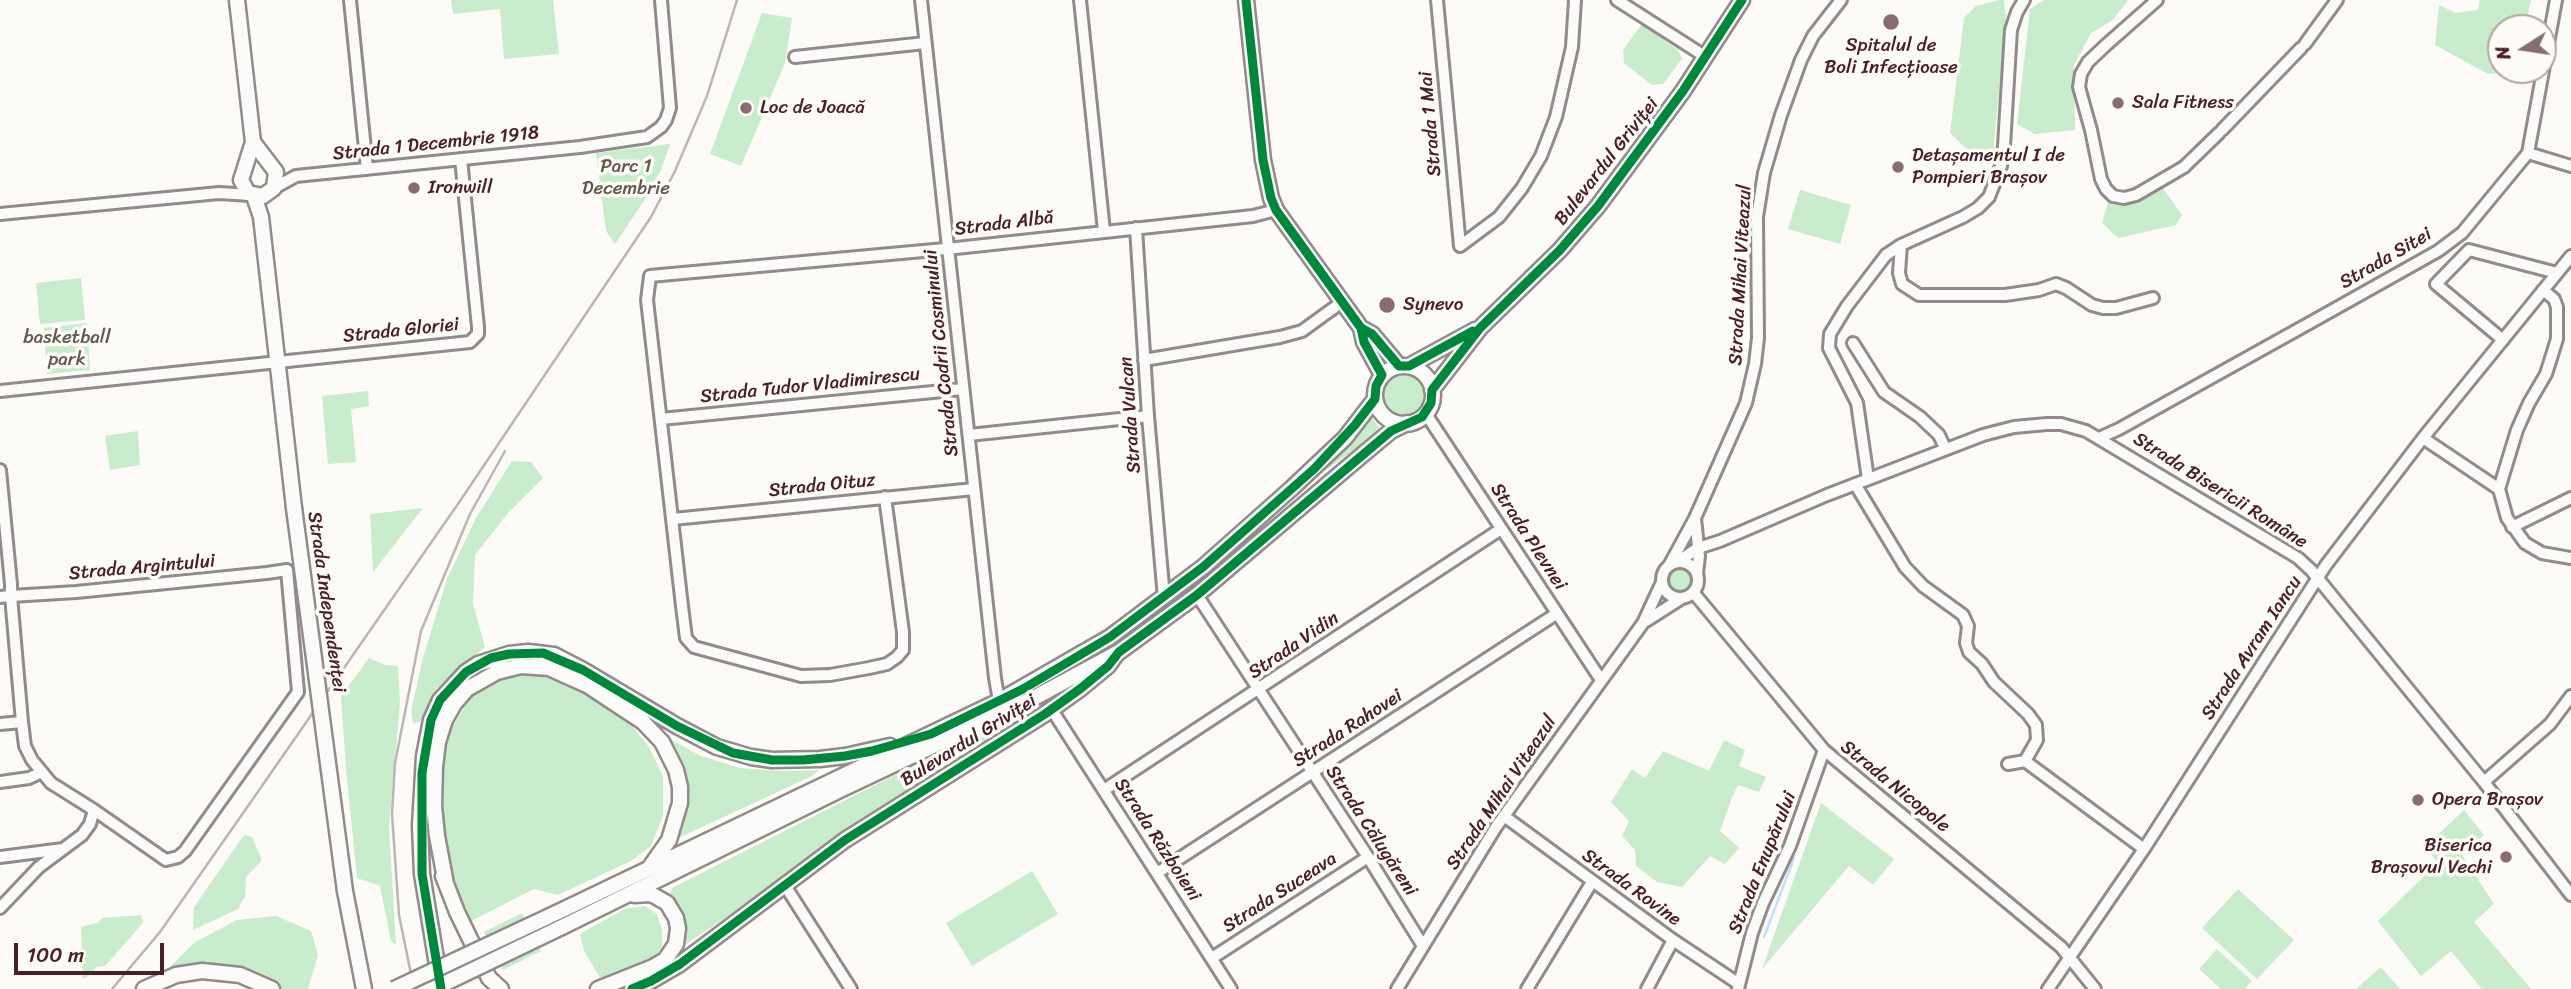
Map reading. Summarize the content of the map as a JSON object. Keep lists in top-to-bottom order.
{
  "streets": {
    "main road": ["Bulevardul Griviței", "Strada Independenței"],
    "street": [
      "Strada 1 Mai",
      "Strada 1 Decembrie 1918",
      "Strada Albă",
      "Strada Sitei",
      "Strada Mihai Viteazul",
      "Strada Gloriei",
      "Strada Codrii Cosminului",
      "Strada Tudor Vladimirescu",
      "Strada Vulcan",
      "Strada Oituz",
      "Strada Bisericii Române",
      "Strada Plevnei",
      "Strada Argintului",
      "Strada Vidin",
      "Strada Avram Iancu",
      "Strada Rahovei",
      "Strada Nicopole",
      "Strada Călugăreni",
      "Strada Războieni",
      "Strada Enupărului",
      "Strada Rovine",
      "Strada Suceava"
    ]
  },
  "crossings": [
    ["Strada 1 Decembrie 1918", "Strada Gloriei"],
    ["Strada 1 Decembrie 1918", "Strada Independenței"],
    ["Bulevardul Griviței", "Strada Codrii Cosminului"],
    ["Bulevardul Griviței", "Strada Vulcan"],
    ["Bulevardul Griviței", "Strada Plevnei"],
    ["Bulevardul Griviței", "Strada Călugăreni"],
    ["Bulevardul Griviței", "Strada Războieni"],
    ["Strada Albă", "Strada Codrii Cosminului"],
    ["Strada Albă", "Strada Tudor Vladimirescu"],
    ["Strada Albă", "Strada Vulcan"],
    ["Strada Sitei", "Strada Bisericii Române"],
    ["Strada Mihai Viteazul", "Strada Bisericii Române"],
    ["Strada Mihai Viteazul", "Strada Plevnei"],
    ["Strada Mihai Viteazul", "Strada Nicopole"],
    ["Strada Mihai Viteazul", "Strada Călugăreni"],
    ["Strada Mihai Viteazul", "Strada Rovine"],
    ["Strada Gloriei", "Strada Independenței"],
    ["Strada Codrii Cosminului", "Strada Tudor Vladimirescu"],
    ["Strada Codrii Cosminului", "Strada Oituz"],
    ["Strada Bisericii Române", "Strada Avram Iancu"],
    ["Strada Bisericii Române", "Strada Nicopole"],
    ["Strada Plevnei", "Strada Vidin"],
    ["Strada Plevnei", "Strada Rahovei"],
    ["Strada Argintului", "Strada Independenței"],
    ["Strada Vidin", "Strada Călugăreni"],
    ["Strada Vidin", "Strada Războieni"],
    ["Strada Avram Iancu", "Strada Nicopole"],
    ["Strada Rahovei", "Strada Călugăreni"],
    ["Strada Rahovei", "Strada Războieni"],
    ["Strada Nicopole", "Strada Enupărului"],
    ["Strada Călugăreni", "Strada Suceava"],
    ["Strada Războieni", "Strada Suceava"],
    ["Strada Enupărului", "Strada Rovine"]
  ],
  "parks": ["Parc 1 Decembrie", "basketball park"],
  "places": [
    "Spitalul de Boli Infecțioase",
    "Sala Fitness",
    "Loc de Joacă",
    "Detașamentul I de Pompieri Brașov",
    "Ironwill",
    "Synevo",
    "Opera Brașov",
    "Biserica Brașovul Vechi"
  ],
  "scale_bar": "100 m",
  "north": "left"
}
